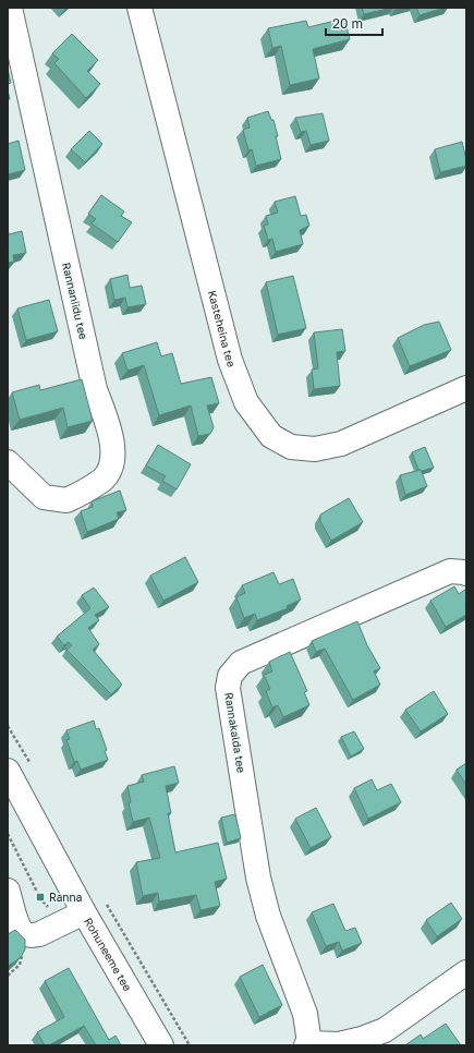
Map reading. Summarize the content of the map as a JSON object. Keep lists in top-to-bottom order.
{
  "streets": {
    "street": [
      "Rannaniidu tee",
      "Kasteheina tee",
      "Rannakalda tee",
      "Rohuneeme tee"
    ]
  },
  "places": {
    "transit": ["Ranna"]
  },
  "scale_bar": "20 m"
}
